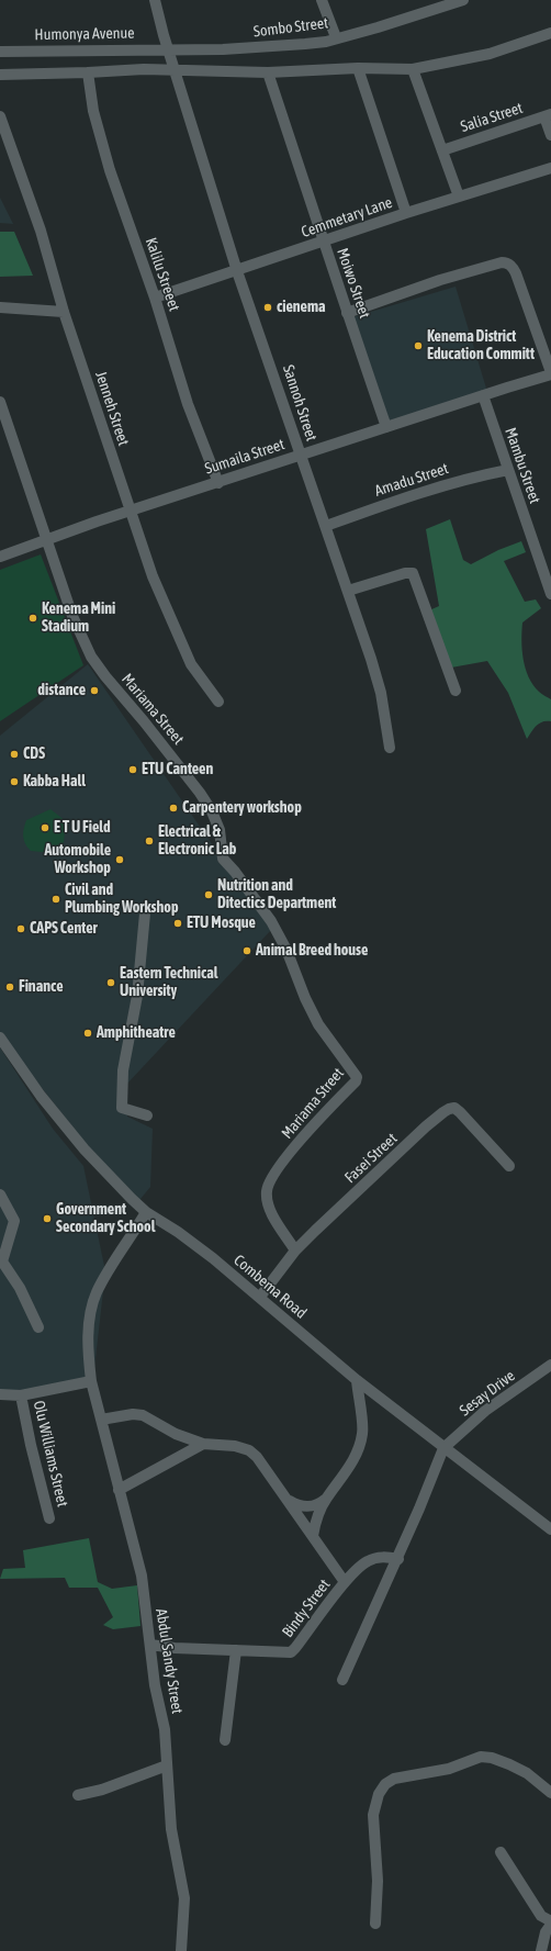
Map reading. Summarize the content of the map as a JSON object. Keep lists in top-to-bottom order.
{
  "streets": {
    "street": [
      "Sombo Street",
      "Humonya Avenue",
      "Salia Street",
      "Cemmetary Lane",
      "Kalilu Streeet",
      "Moiwo Street",
      "Sannoh Street",
      "Jenneh Street",
      "Sumaila Street",
      "Mambu Street",
      "Amadu Street",
      "Mariama Street",
      "Fasei Street",
      "Combema Road",
      "Sesay Drive",
      "Olu Williams Street",
      "Bindy Street",
      "Abdul Sandy Street"
    ]
  },
  "crossings": [
    ["Sombo Street", "Humonya Avenue"],
    ["Sombo Street", "Sannoh Street"],
    ["Humonya Avenue", "Sannoh Street"],
    ["Cemmetary Lane", "Kalilu Streeet"],
    ["Cemmetary Lane", "Moiwo Street"],
    ["Cemmetary Lane", "Sannoh Street"],
    ["Kalilu Streeet", "Sumaila Street"],
    ["Moiwo Street", "Sumaila Street"],
    ["Sannoh Street", "Sumaila Street"],
    ["Sannoh Street", "Amadu Street"],
    ["Jenneh Street", "Sumaila Street"],
    ["Sumaila Street", "Mambu Street"],
    ["Sumaila Street", "Mariama Street"],
    ["Mambu Street", "Amadu Street"],
    ["Mariama Street", "Fasei Street"],
    ["Fasei Street", "Combema Road"],
    ["Combema Road", "Sesay Drive"],
    ["Combema Road", "Abdul Sandy Street"],
    ["Bindy Street", "Abdul Sandy Street"]
  ],
  "places": [
    "cienema",
    "Kenema District Education Committ",
    "Kenema Mini Stadium",
    "distance",
    "CDS",
    "ETU Canteen",
    "Kabba Hall",
    "Carpentery workshop",
    "E T U Field",
    "Electrical & Electronic Lab",
    "Automobile Workshop",
    "Nutrition and Ditectics Department",
    "Civil and Plumbing Workshop",
    "ETU Mosque",
    "CAPS Center",
    "Animal Breed house",
    "Eastern Technical University",
    "Finance",
    "Amphitheatre",
    "Government Secondary School"
  ]
}
